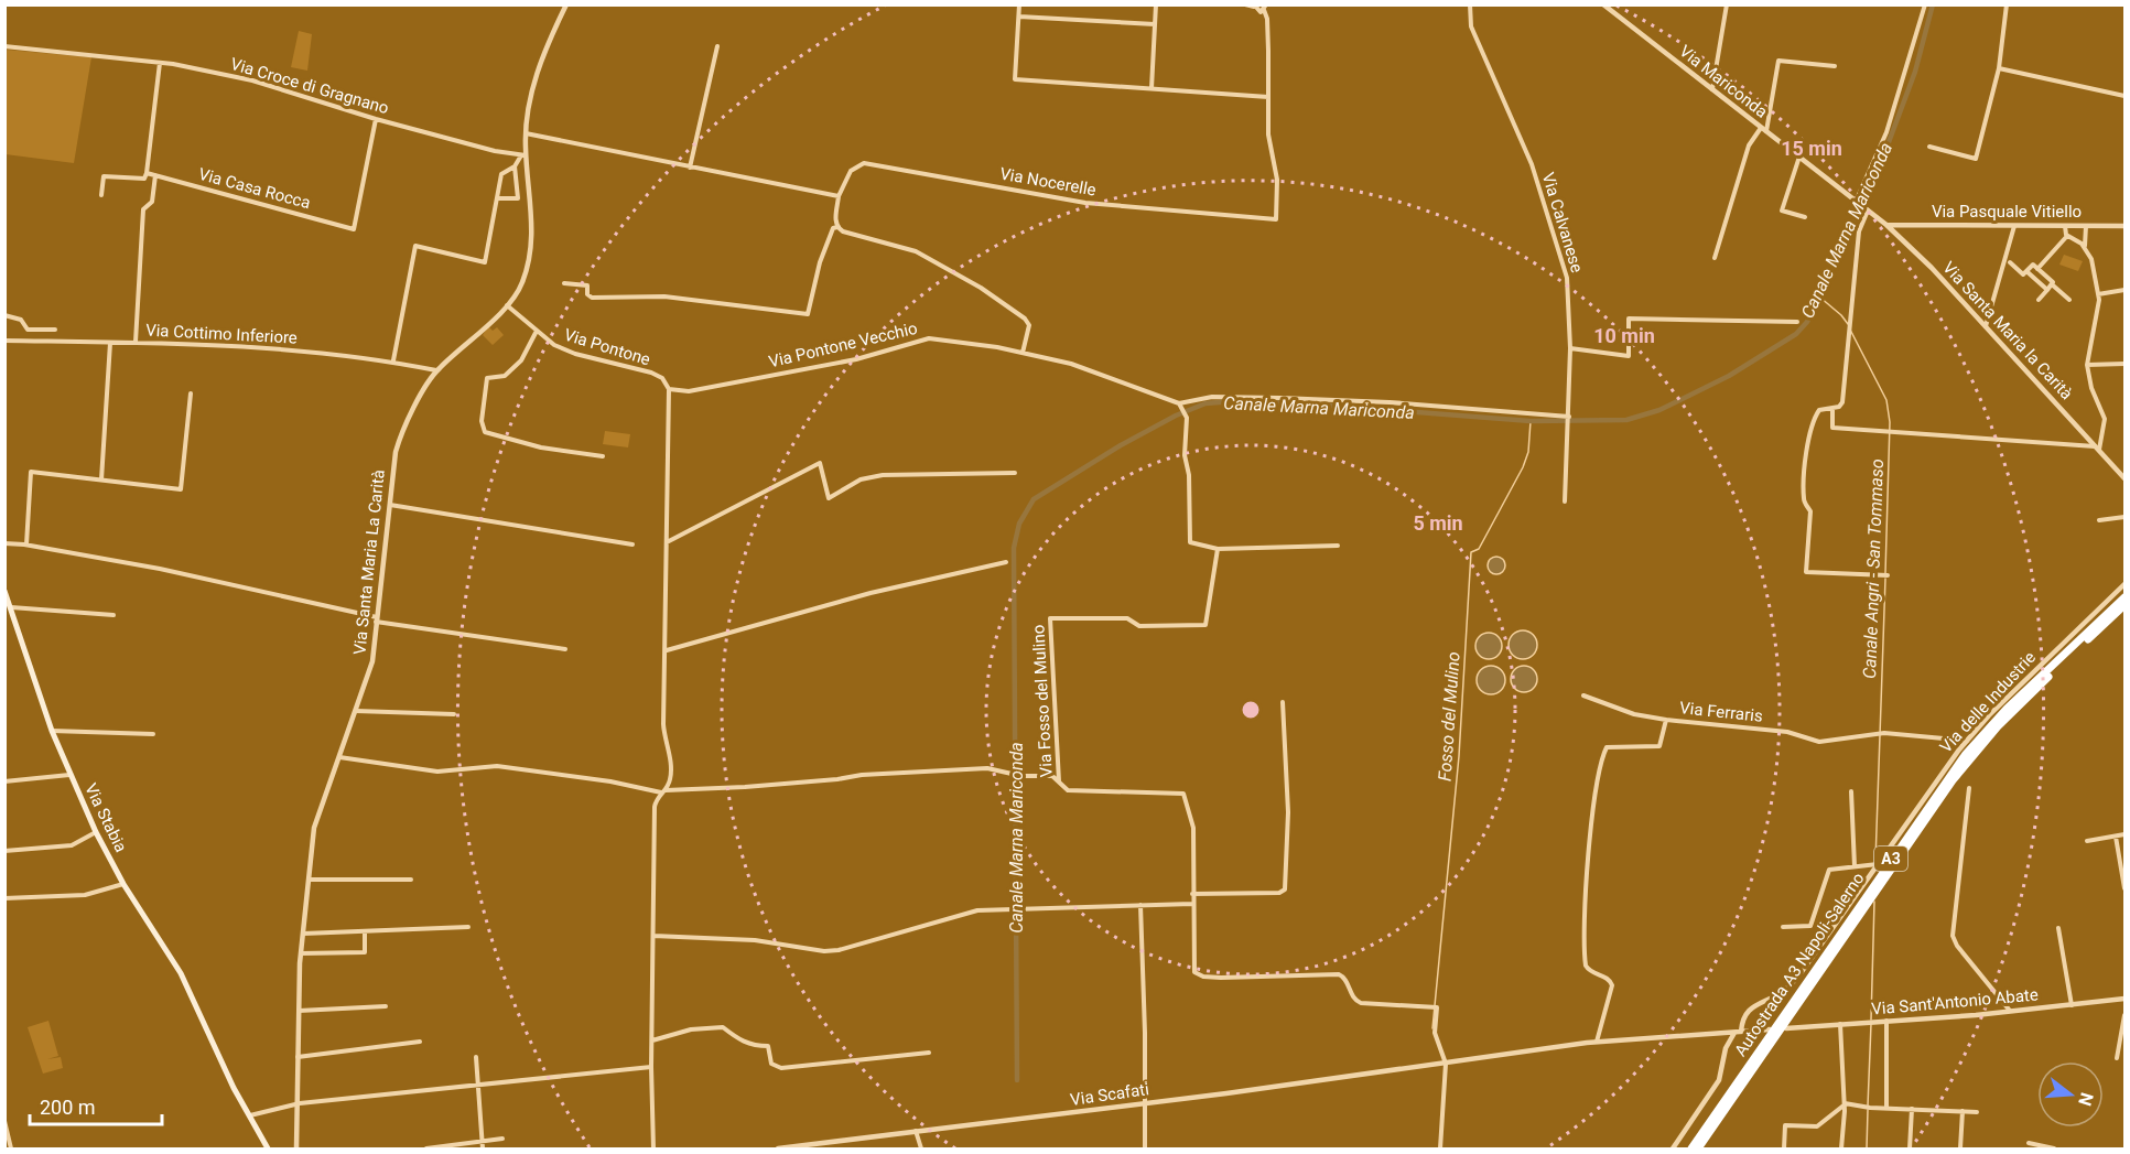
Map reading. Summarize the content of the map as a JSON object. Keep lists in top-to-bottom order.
{
  "streets": {
    "highway": ["A3", "Autostrada A3 Napoli-Salerno"],
    "main road": ["Via Stabia"],
    "street": [
      "Via Mariconda",
      "Via Croce di Gragnano",
      "Via Nocerelle",
      "Via Casa Rocca",
      "Via Pasquale Vitiello",
      "Via Calvanese",
      "Via Santa Maria la Carità",
      "Via Cottimo Inferiore",
      "Via Pontone Vecchio",
      "Via Pontone",
      "Via Santa Maria La Carità",
      "Via Fosso del Mulino",
      "Via delle Industrie",
      "Via Ferraris",
      "Via Sant'Antonio Abate",
      "Via Scafati"
    ]
  },
  "crossings": [
    ["Via Mariconda", "Via Santa Maria la Carità"],
    ["Via Croce di Gragnano", "Via Casa Rocca"],
    ["Via Croce di Gragnano", "Via Santa Maria La Carità"],
    ["Via Pasquale Vitiello", "Via Santa Maria la Carità"],
    ["Via Cottimo Inferiore", "Via Santa Maria La Carità"],
    ["Via Pontone Vecchio", "Via Pontone"],
    ["Via Pontone", "Via Santa Maria La Carità"],
    ["Via Fosso del Mulino", "Via Scafati"],
    ["Via delle Industrie", "Via Ferraris"]
  ],
  "water": ["Canale Marna Mariconda", "Canale Angri - San Tommaso", "Fosso del Mulino"],
  "scale_bar": "200 m",
  "north": "right",
  "rings": ["15 min", "10 min", "5 min"]
}
